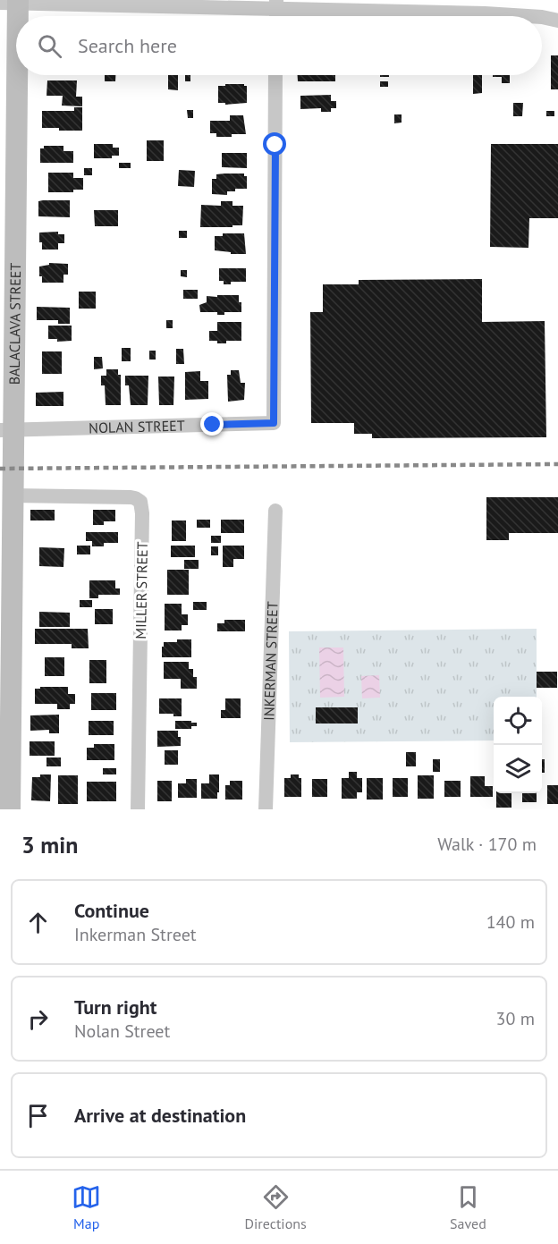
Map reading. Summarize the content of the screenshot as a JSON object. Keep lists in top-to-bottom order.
{
  "streets": {
    "street": [
      "BALACLAVA STREET",
      "NOLAN STREET",
      "MILLER STREET",
      "INKERMAN STREET"
    ]
  },
  "crossings": [
    ["BALACLAVA STREET", "NOLAN STREET"],
    ["BALACLAVA STREET", "MILLER STREET"]
  ],
  "page": {
    "search": "Search here",
    "heading": ["3 min", "Walk · 170 m"],
    "list": [
      ["Continue", "Inkerman Street", "140 m"],
      ["Turn right", "Nolan Street", "30 m"],
      "Arrive at destination"
    ],
    "nav": ["Map", "Directions", "Saved"]
  }
}
